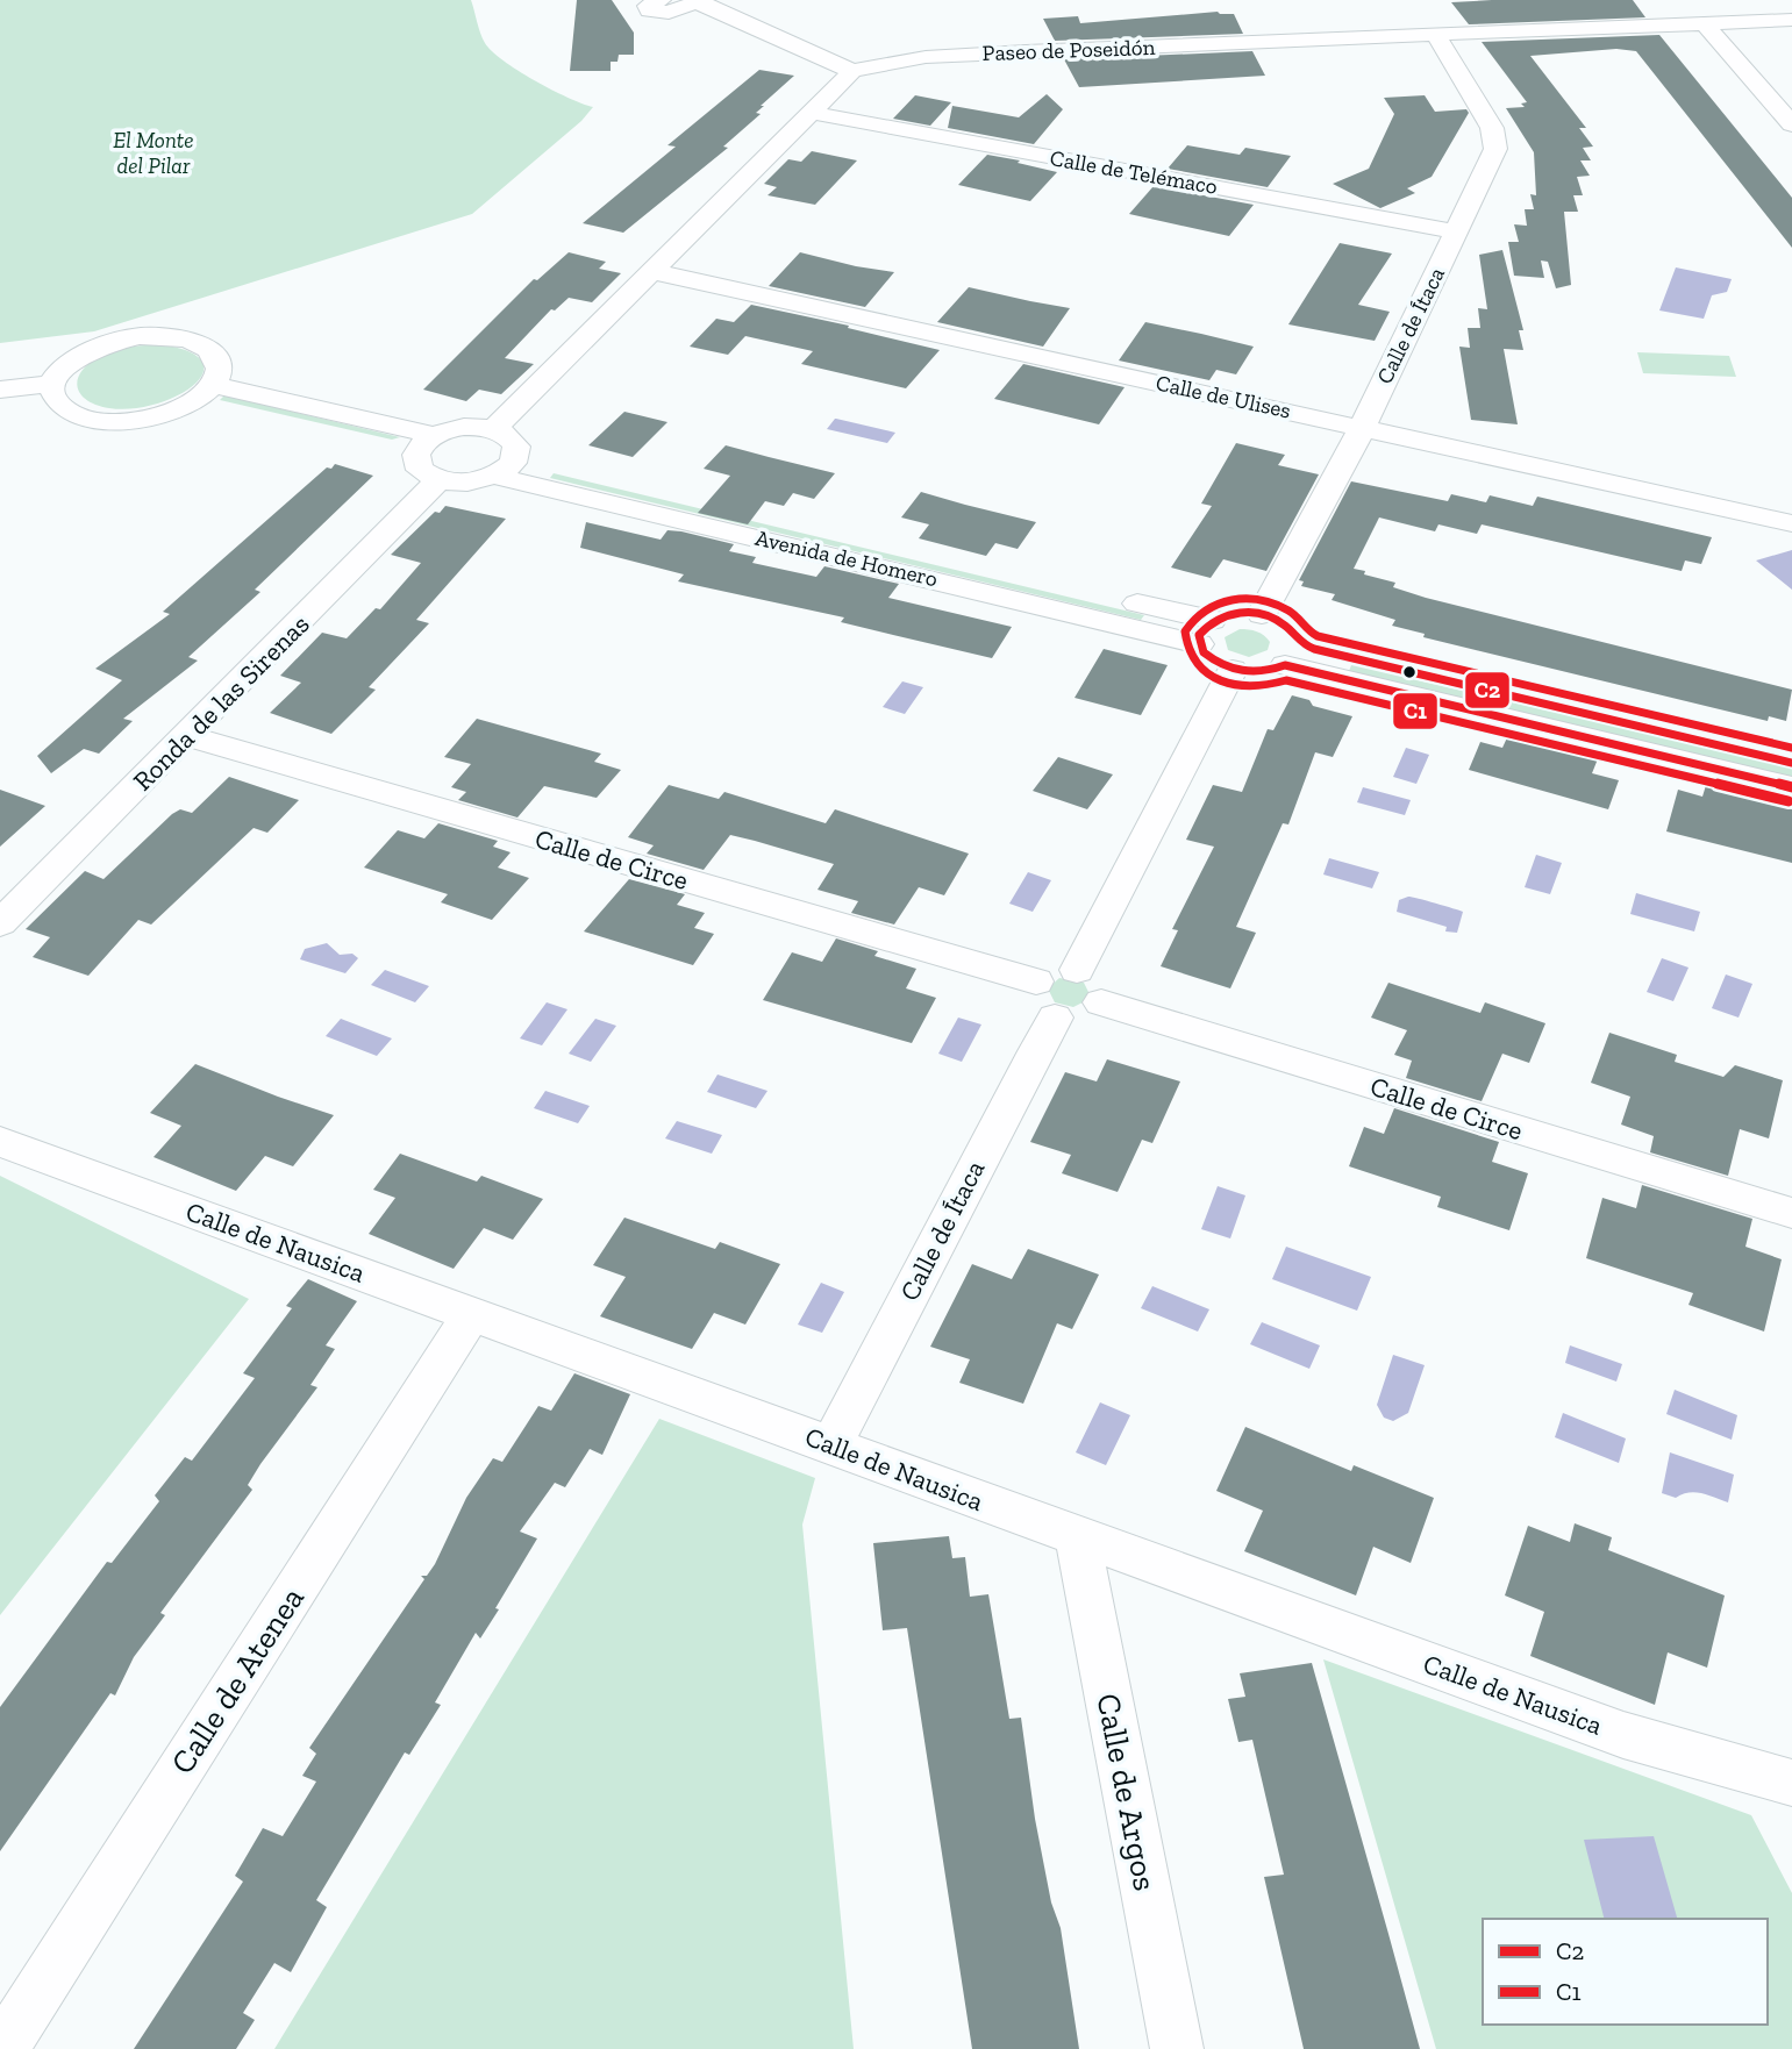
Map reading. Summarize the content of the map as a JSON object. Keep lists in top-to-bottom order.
{
  "streets": {
    "street": [
      "Paseo de Poseidón",
      "Calle de Telémaco",
      "Calle de Ítaca",
      "Calle de Ulises",
      "Avenida de Homero",
      "Ronda de las Sirenas",
      "Calle de Circe",
      "Calle de Nausica",
      "Calle de Atenea",
      "Calle de Argos"
    ]
  },
  "crossings": [
    ["Paseo de Poseidón", "Calle de Ítaca"],
    ["Calle de Telémaco", "Calle de Ítaca"],
    ["Calle de Ítaca", "Calle de Ulises"],
    ["Calle de Ítaca", "Avenida de Homero"],
    ["Calle de Ítaca", "Calle de Circe"],
    ["Calle de Ítaca", "Calle de Nausica"],
    ["Ronda de las Sirenas", "Calle de Circe"],
    ["Calle de Nausica", "Calle de Atenea"],
    ["Calle de Nausica", "Calle de Argos"]
  ],
  "parks": ["El Monte del Pilar"],
  "lines": ["transit line C1", "transit line C2"],
  "legend": ["C2", "C1"]
}
